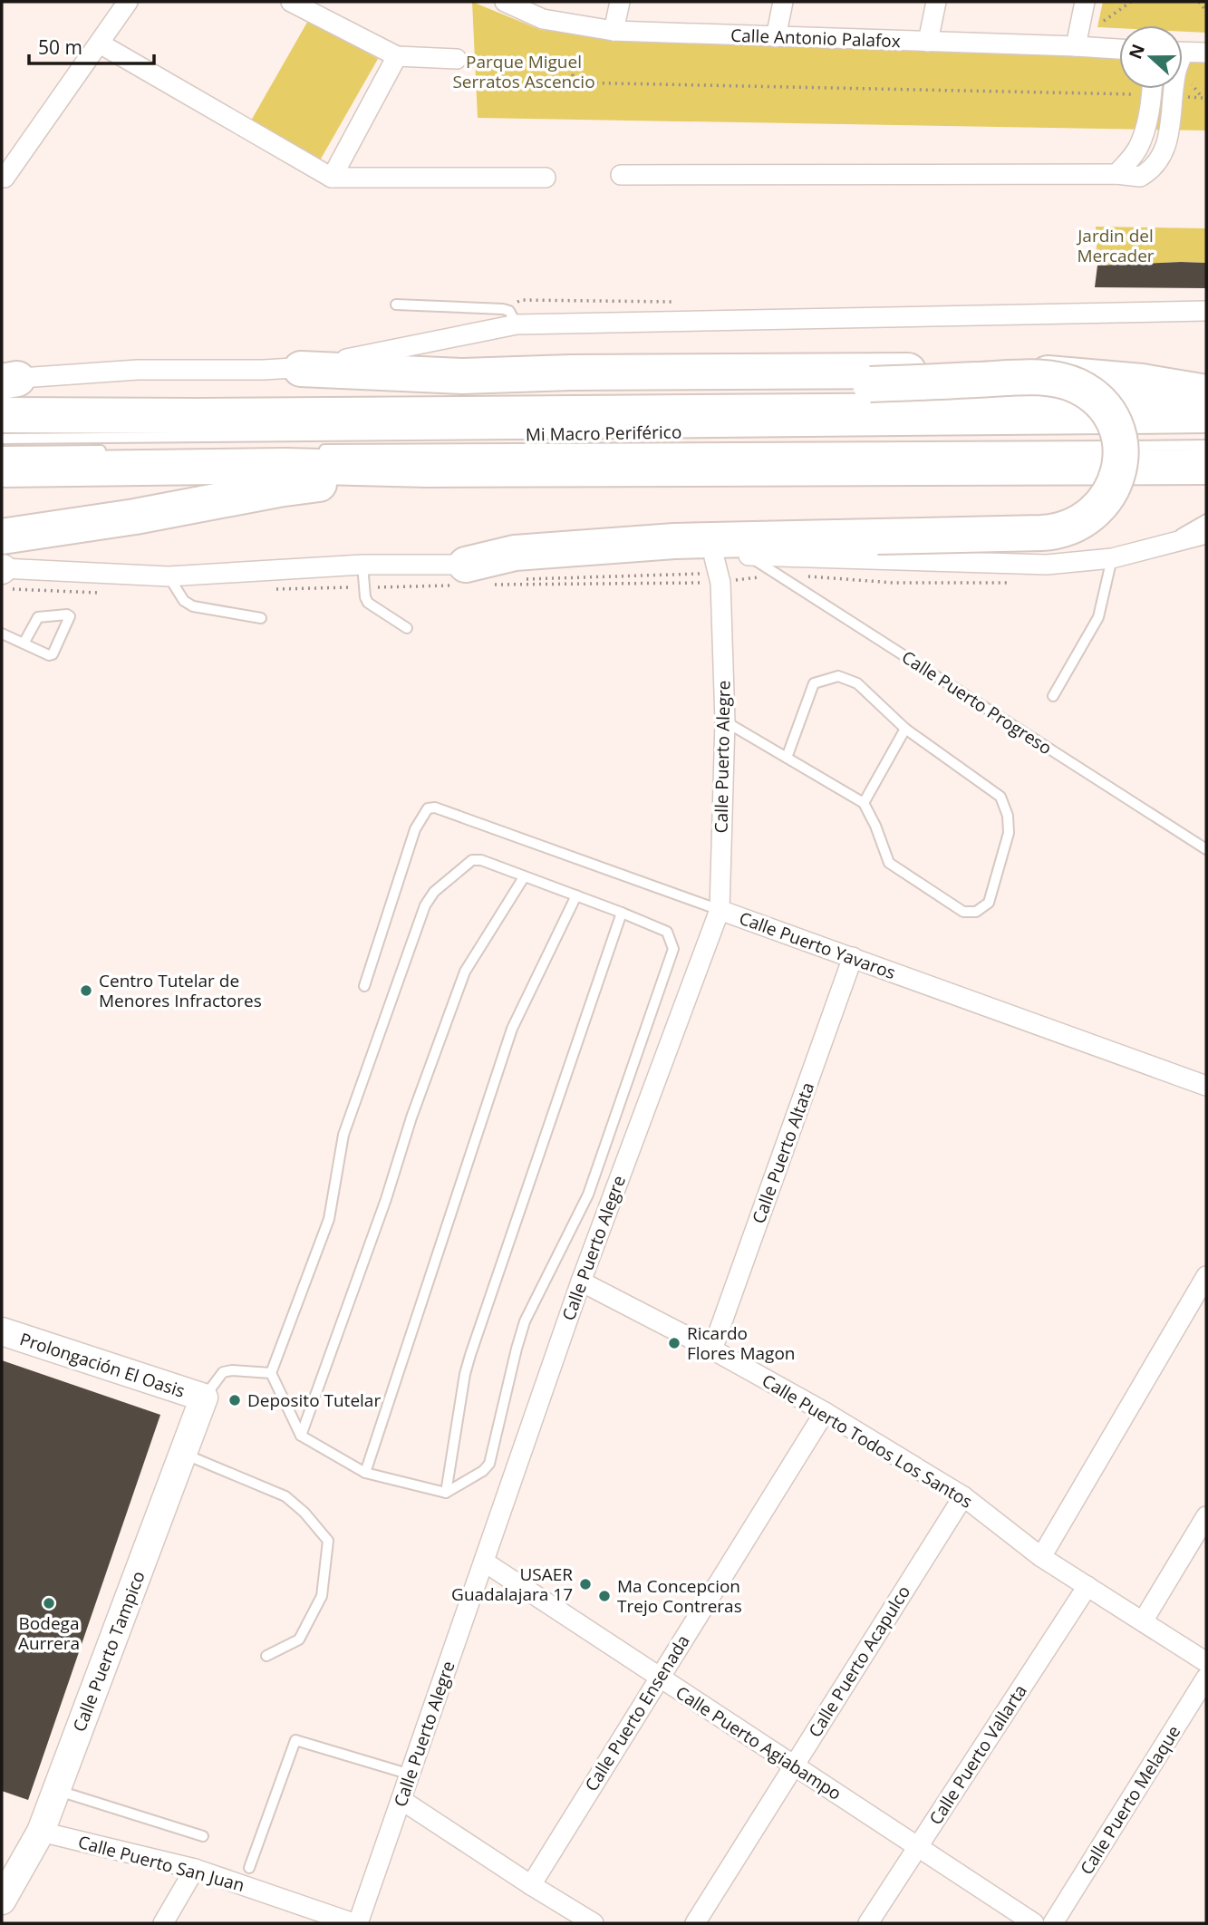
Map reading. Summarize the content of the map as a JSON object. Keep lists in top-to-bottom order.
{
  "streets": {
    "street": [
      "Calle Antonio Palafox",
      "Calle Puerto Alegre",
      "Calle Puerto Yavaros",
      "Calle Puerto Altata",
      "Prolongación El Oasis",
      "Calle Puerto Todos Los Santos",
      "Calle Puerto Tampico",
      "Calle Puerto Acapulco",
      "Calle Puerto Ensenada",
      "Calle Puerto Agiabampo",
      "Calle Puerto Vallarta",
      "Calle Puerto Melaque",
      "Calle Puerto San Juan"
    ],
    "lane": ["Mi Macro Periférico", "Calle Puerto Progreso"]
  },
  "crossings": [
    ["Calle Puerto Alegre", "Calle Puerto Yavaros"],
    ["Calle Puerto Alegre", "Calle Puerto Todos Los Santos"],
    ["Calle Puerto Alegre", "Calle Puerto Agiabampo"],
    ["Calle Puerto Yavaros", "Calle Puerto Altata"],
    ["Calle Puerto Altata", "Calle Puerto Todos Los Santos"],
    ["Prolongación El Oasis", "Calle Puerto Tampico"],
    ["Calle Puerto Todos Los Santos", "Calle Puerto Acapulco"],
    ["Calle Puerto Todos Los Santos", "Calle Puerto Ensenada"],
    ["Calle Puerto Todos Los Santos", "Calle Puerto Vallarta"],
    ["Calle Puerto Tampico", "Calle Puerto San Juan"],
    ["Calle Puerto Acapulco", "Calle Puerto Agiabampo"],
    ["Calle Puerto Ensenada", "Calle Puerto Agiabampo"],
    ["Calle Puerto Agiabampo", "Calle Puerto Vallarta"]
  ],
  "parks": ["Parque Miguel Serratos Ascencio", "Jardin del Mercader"],
  "places": [
    "Centro Tutelar de Menores Infractores",
    "Ricardo Flores Magon",
    "Deposito Tutelar",
    "USAER Guadalajara 17",
    "Ma Concepcion Trejo Contreras",
    "Bodega Aurrera"
  ],
  "scale_bar": "50 m",
  "north": "left"
}
